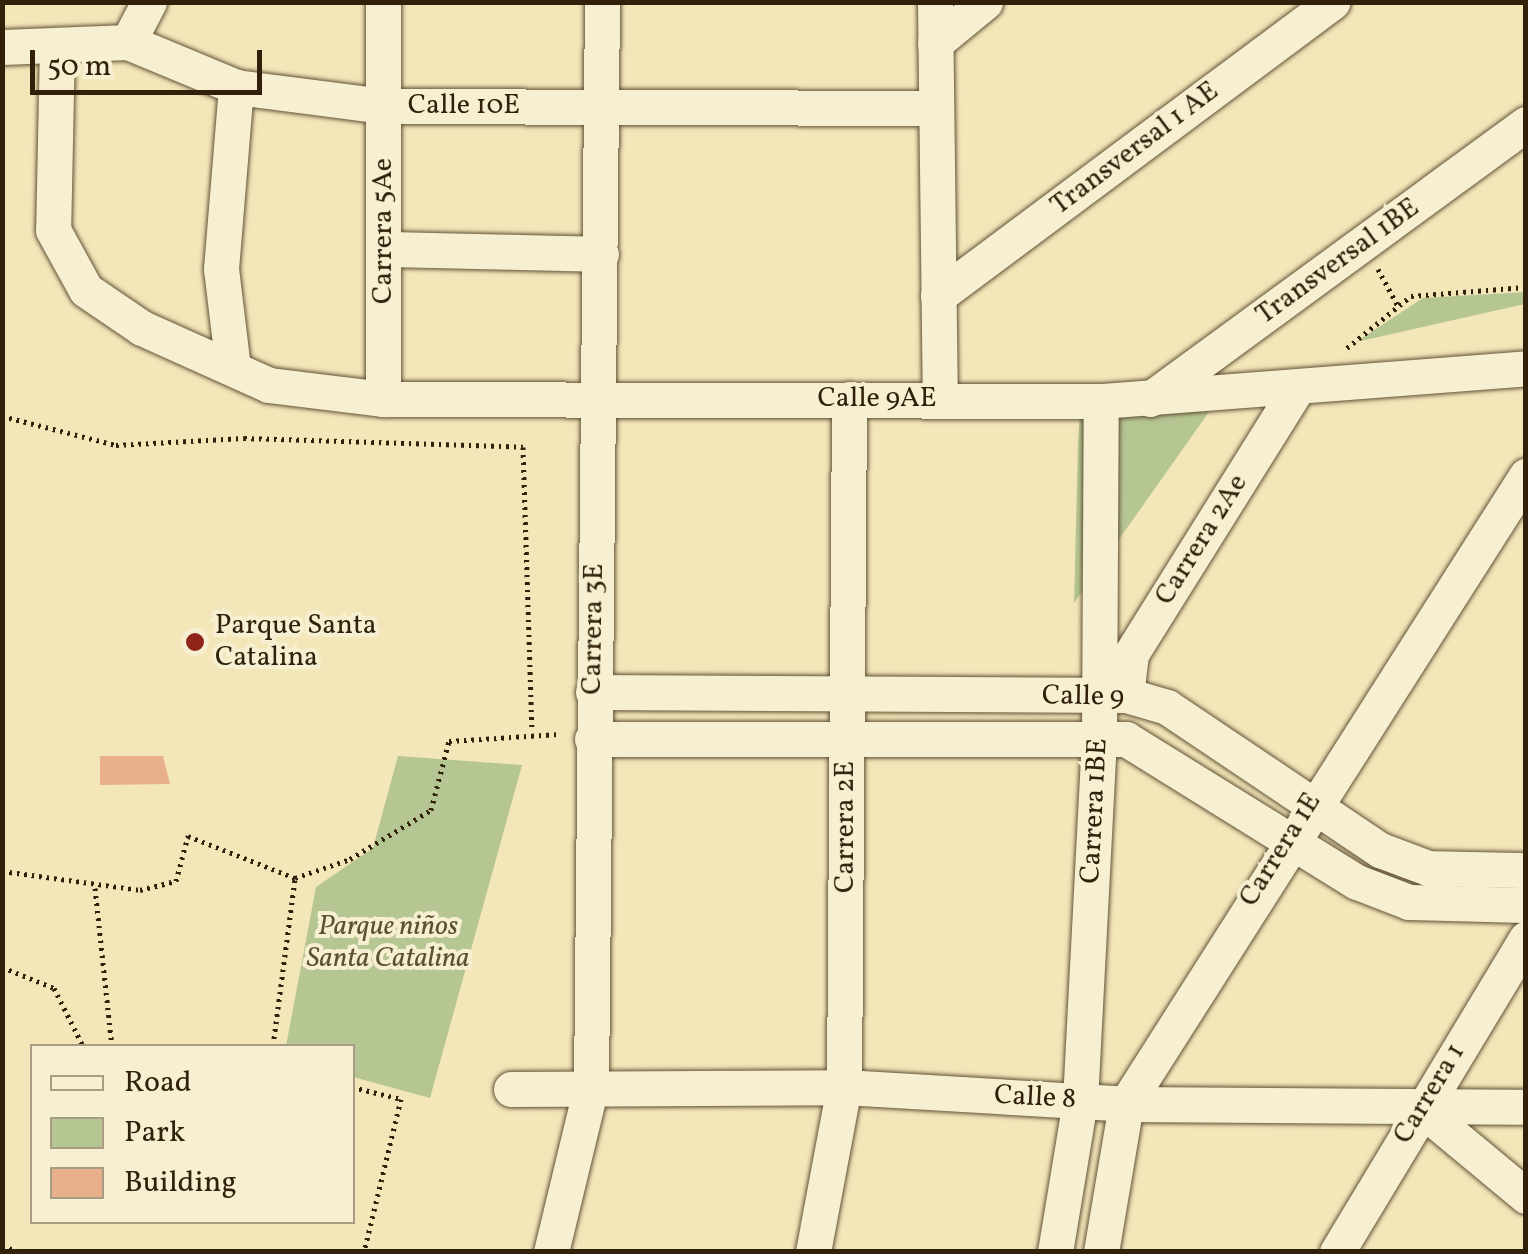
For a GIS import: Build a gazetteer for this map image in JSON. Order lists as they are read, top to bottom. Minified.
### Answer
{"streets":{"street":["Calle 10E","Transversal 1 AE","Carrera 5Ae","Transversal 1BE","Calle 9AE","Carrera 2Ae","Carrera 3E","Calle 9","Carrera 1BE","Carrera 2E","Carrera 1E","Carrera 1","Calle 8"]},"crossings":[["Calle 10E","Carrera 5Ae"],["Calle 10E","Calle 9AE"],["Calle 10E","Carrera 3E"],["Carrera 5Ae","Calle 9AE"],["Transversal 1BE","Calle 9AE"],["Calle 9AE","Carrera 2Ae"],["Calle 9AE","Carrera 3E"],["Calle 9AE","Carrera 1BE"],["Calle 9AE","Carrera 2E"],["Carrera 2Ae","Calle 9"],["Carrera 2Ae","Carrera 1BE"],["Carrera 3E","Calle 9"],["Carrera 3E","Calle 8"],["Calle 9","Carrera 1BE"],["Calle 9","Carrera 2E"],["Calle 9","Carrera 1E"],["Carrera 1BE","Calle 8"],["Carrera 2E","Calle 8"],["Carrera 1E","Calle 8"],["Carrera 1","Calle 8"]],"parks":["Parque niños Santa Catalina"],"places":["Parque Santa Catalina"],"legend":["Road","Park","Building"],"scale_bar":"50 m"}
